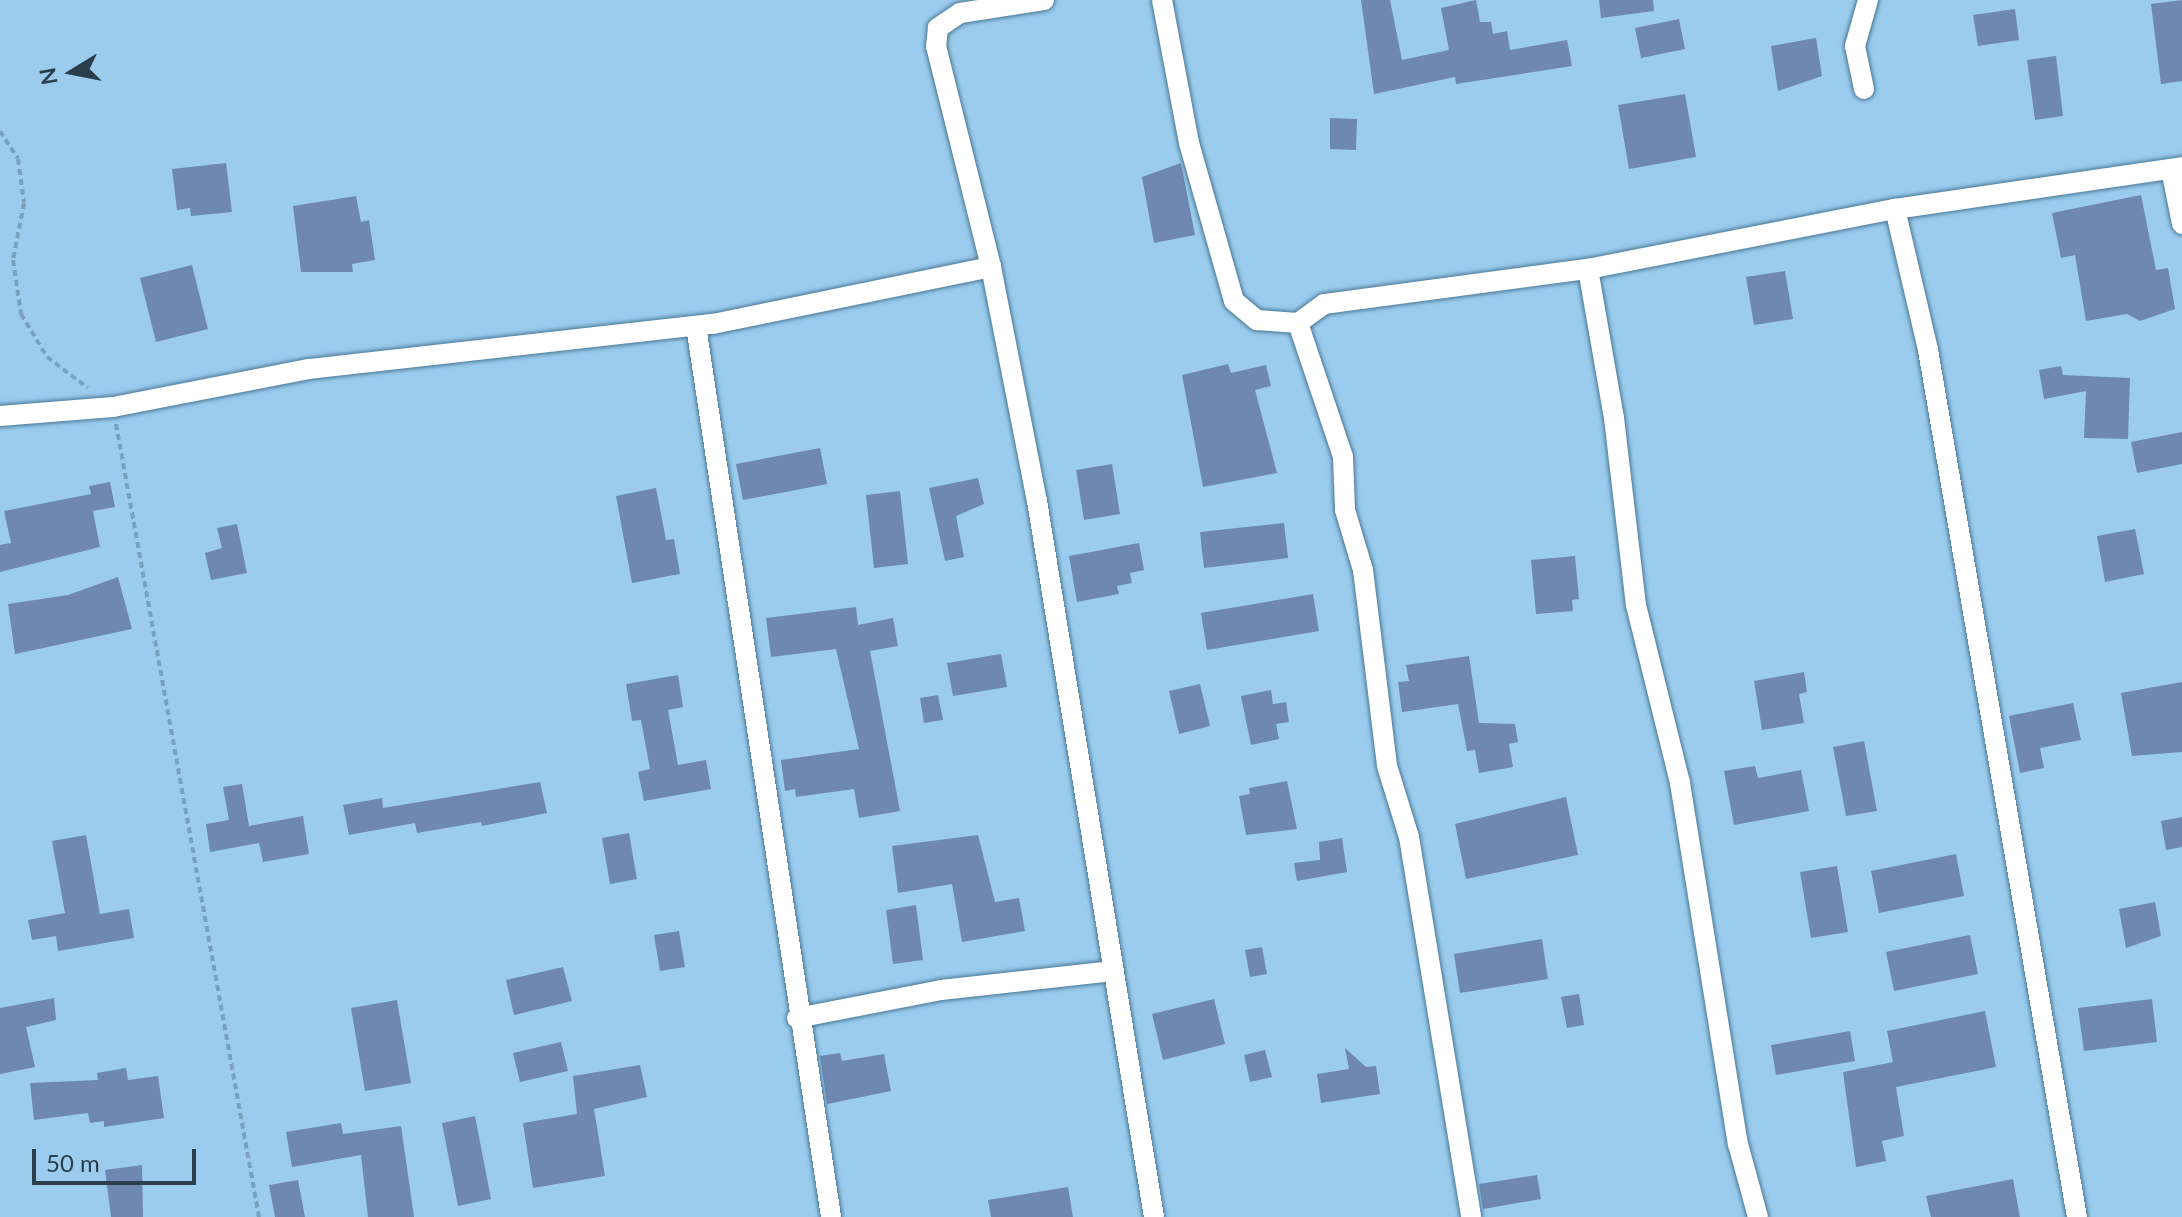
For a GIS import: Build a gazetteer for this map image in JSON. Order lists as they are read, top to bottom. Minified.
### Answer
{"scale_bar":"50 m","north":"left"}
